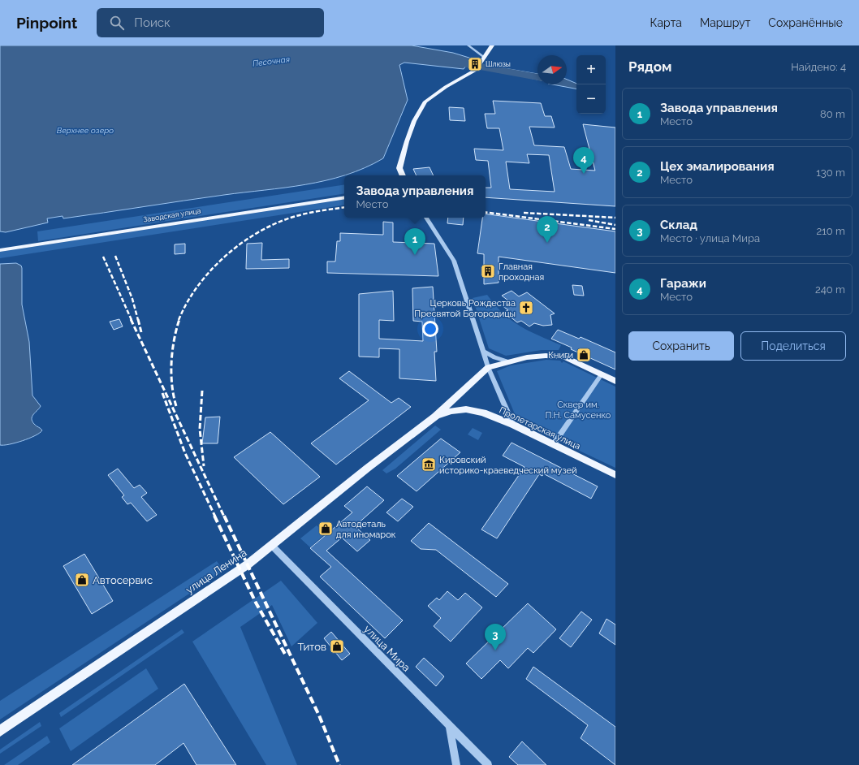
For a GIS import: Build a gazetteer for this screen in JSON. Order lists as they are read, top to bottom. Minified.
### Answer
{"streets":{"main road":["Заводская улица","Пролетарская улица","улица Ленина"],"street":["улица Мира"]},"crossings":[["Пролетарская улица","улица Ленина"],["улица Ленина","улица Мира"]],"water":["Песочная","Верхнее озеро"],"parks":["Сквер им. П.Н. Самусенко"],"places":{"building":["Шлюзы","Главная проходная"],"church":["Церковь Рождества Пресвятой Богородицы"],"shop":["Книги","Автодеталь для иномарок","Автосервис","Титов"],"museum":["Кировский историко-краеведческий музей"]},"north":"right","page":{"header":"Pinpoint","search":"Поиск","nav":["Карта","Маршрут","Сохранённые"],"heading":["Рядом","Найдено: 4"],"map_buttons":["+","−"],"list":[{"mark":"1","name":"Завода управления","note":"Место","value":"80 m"},{"mark":"2","name":"Цех эмалирования","note":"Место","value":"130 m"},{"mark":"3","name":"Склад","note":"Место · улица Мира","value":"210 m"},{"mark":"4","name":"Гаражи","note":"Место","value":"240 m"}],"pins":["4","2","1","3"],"popup":["Завода управления","Место"],"buttons":["Сохранить","Поделиться"]}}
